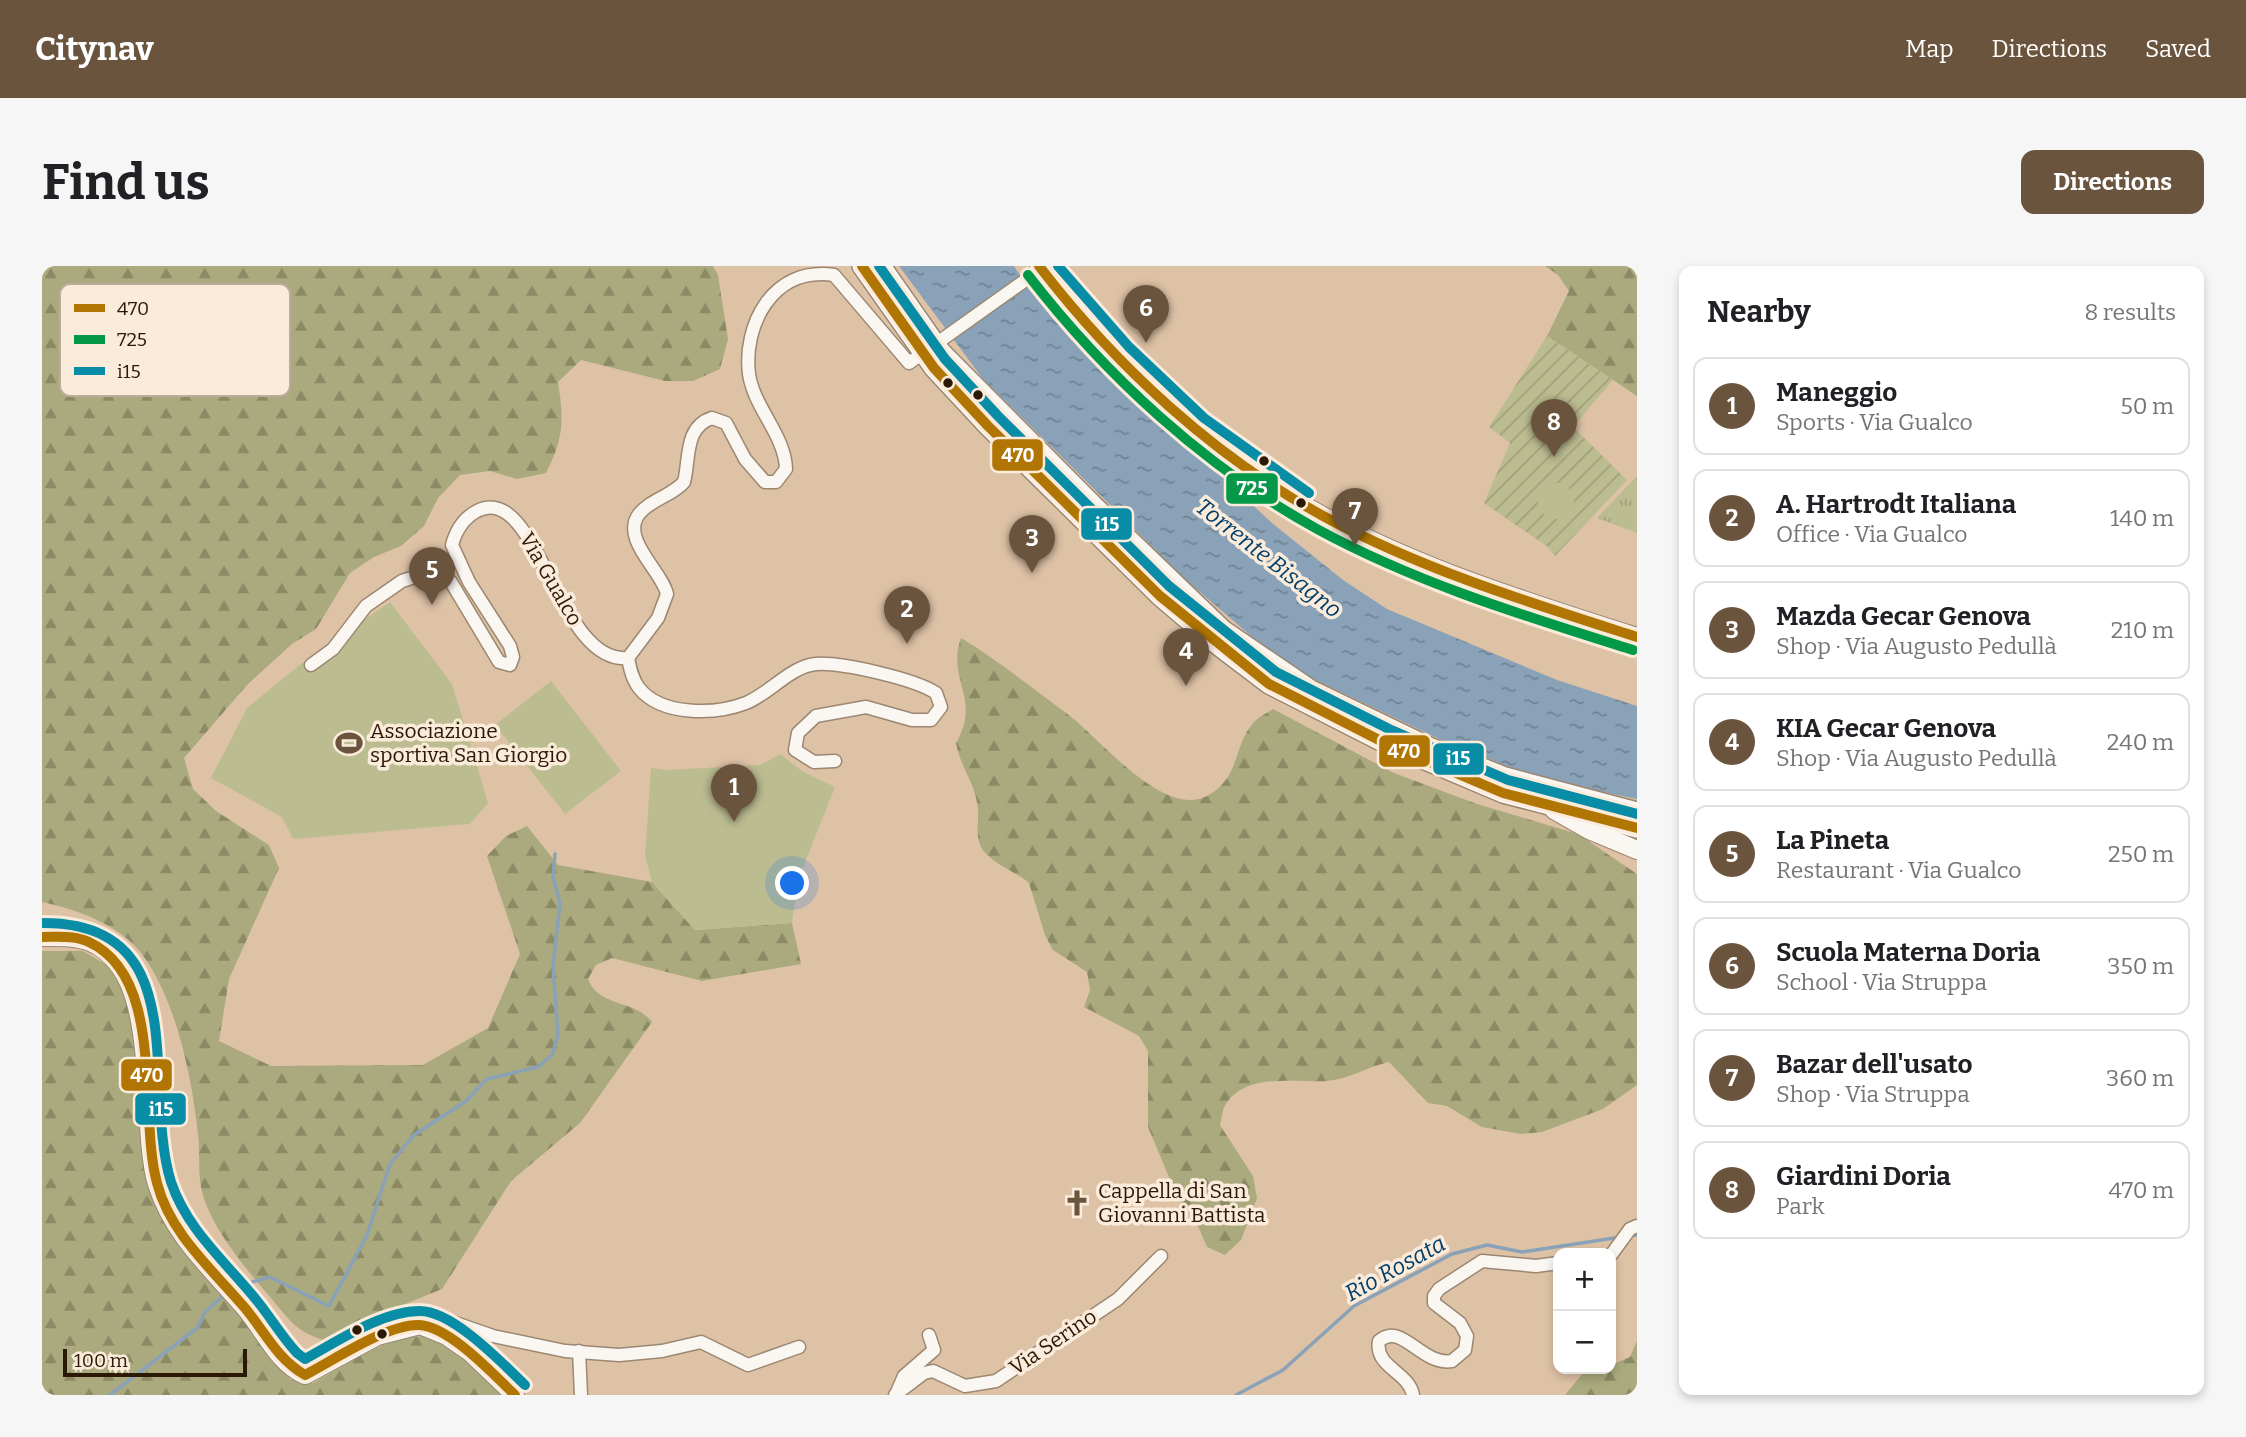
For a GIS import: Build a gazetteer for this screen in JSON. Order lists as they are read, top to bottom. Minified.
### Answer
{"streets":{"street":["Via Gualco","Via Serino"]},"water":["Torrente Bisagno","Rio Rosata"],"places":{"sports":["Associazione sportiva San Giorgio"],"church":["Cappella di San Giovanni Battista"]},"lines":["transit line 470","transit line i15","transit line 725"],"legend":["470","725","i15"],"scale_bar":"100 m","page":{"header":"Citynav","nav":["Map","Directions","Saved"],"buttons":"Directions","title":"Find us","heading":["Nearby","8 results"],"pins":["6","8","7","3","5","2","4","1"],"list":[{"mark":"1","name":"Maneggio","note":"Sports · Via Gualco","value":"50 m"},{"mark":"2","name":"A. Hartrodt Italiana","note":"Office · Via Gualco","value":"140 m"},{"mark":"3","name":"Mazda Gecar Genova","note":"Shop · Via Augusto Pedullà","value":"210 m"},{"mark":"4","name":"KIA Gecar Genova","note":"Shop · Via Augusto Pedullà","value":"240 m"},{"mark":"5","name":"La Pineta","note":"Restaurant · Via Gualco","value":"250 m"},{"mark":"6","name":"Scuola Materna Doria","note":"School · Via Struppa","value":"350 m"},{"mark":"7","name":"Bazar dell'usato","note":"Shop · Via Struppa","value":"360 m"},{"mark":"8","name":"Giardini Doria","note":"Park","value":"470 m"}],"map_buttons":["+","−"],"scale":"100 m"}}
